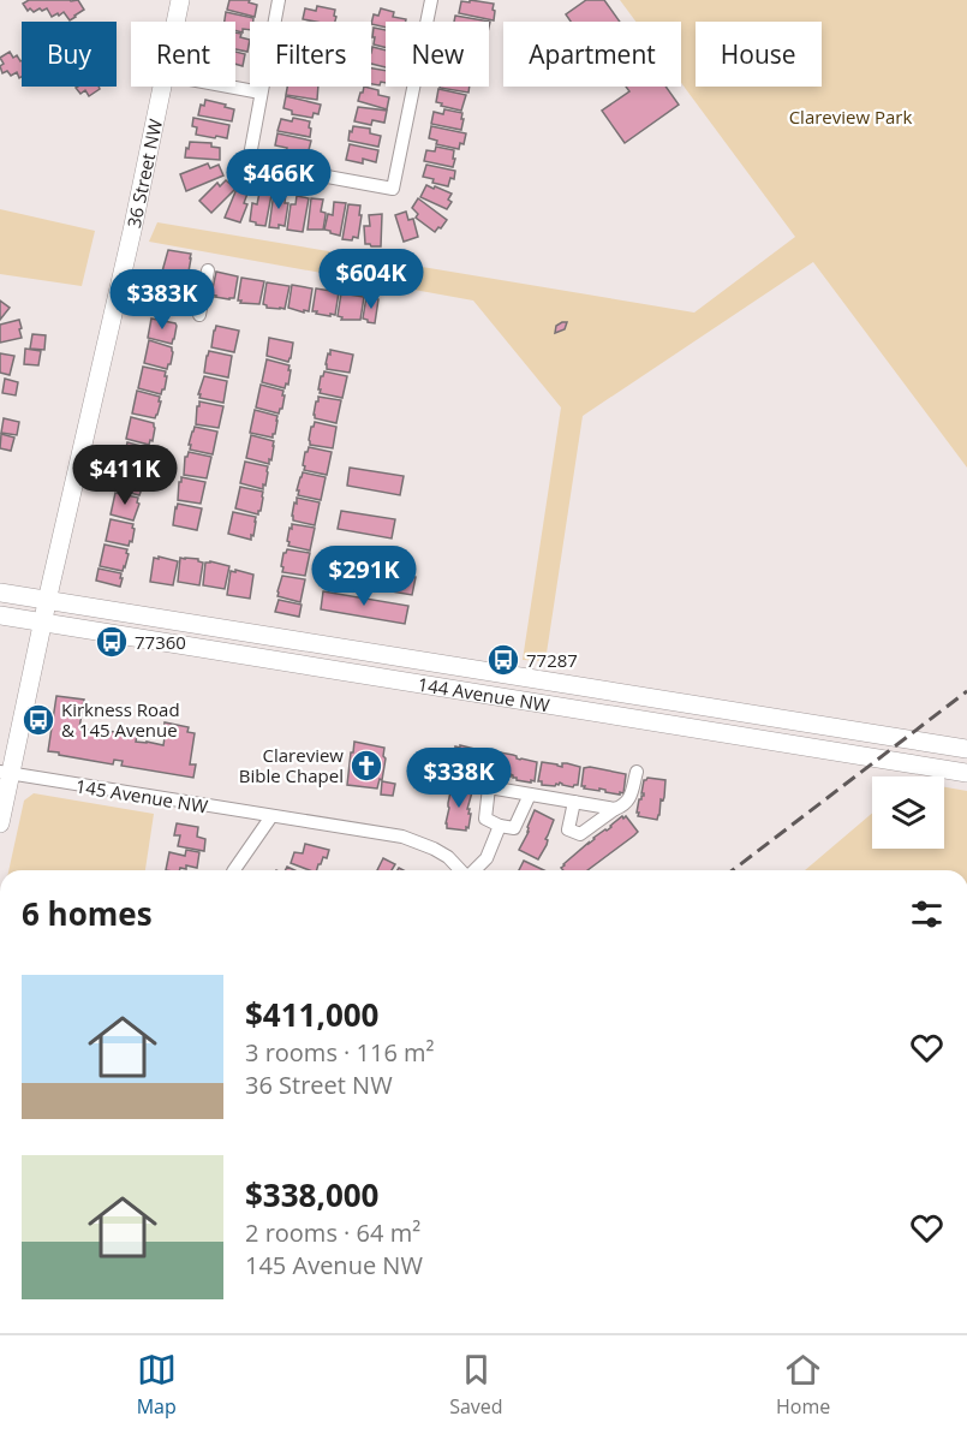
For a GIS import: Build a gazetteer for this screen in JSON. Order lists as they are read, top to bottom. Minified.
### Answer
{"streets":{"main road":["36 Street NW","144 Avenue NW"],"street":["145 Avenue NW"]},"crossings":[["36 Street NW","144 Avenue NW"],["36 Street NW","145 Avenue NW"]],"parks":["Clareview Park"],"places":{"bus stop":["77360","77287","Kirkness Road & 145 Avenue"],"church":["Clareview Bible Chapel"]},"page":{"chip":["Buy","Rent","Filters","New","Apartment","House"],"price":["$466K","$604K","$383K","$411K","$291K","$338K"],"heading":"6 homes","list":[{"name":"$411,000","note":"3 rooms · 116 m² · 36 Street NW"},{"name":"$338,000","note":"2 rooms · 64 m² · 145 Avenue NW"}],"tabs":["Map","Saved","Home"]}}
